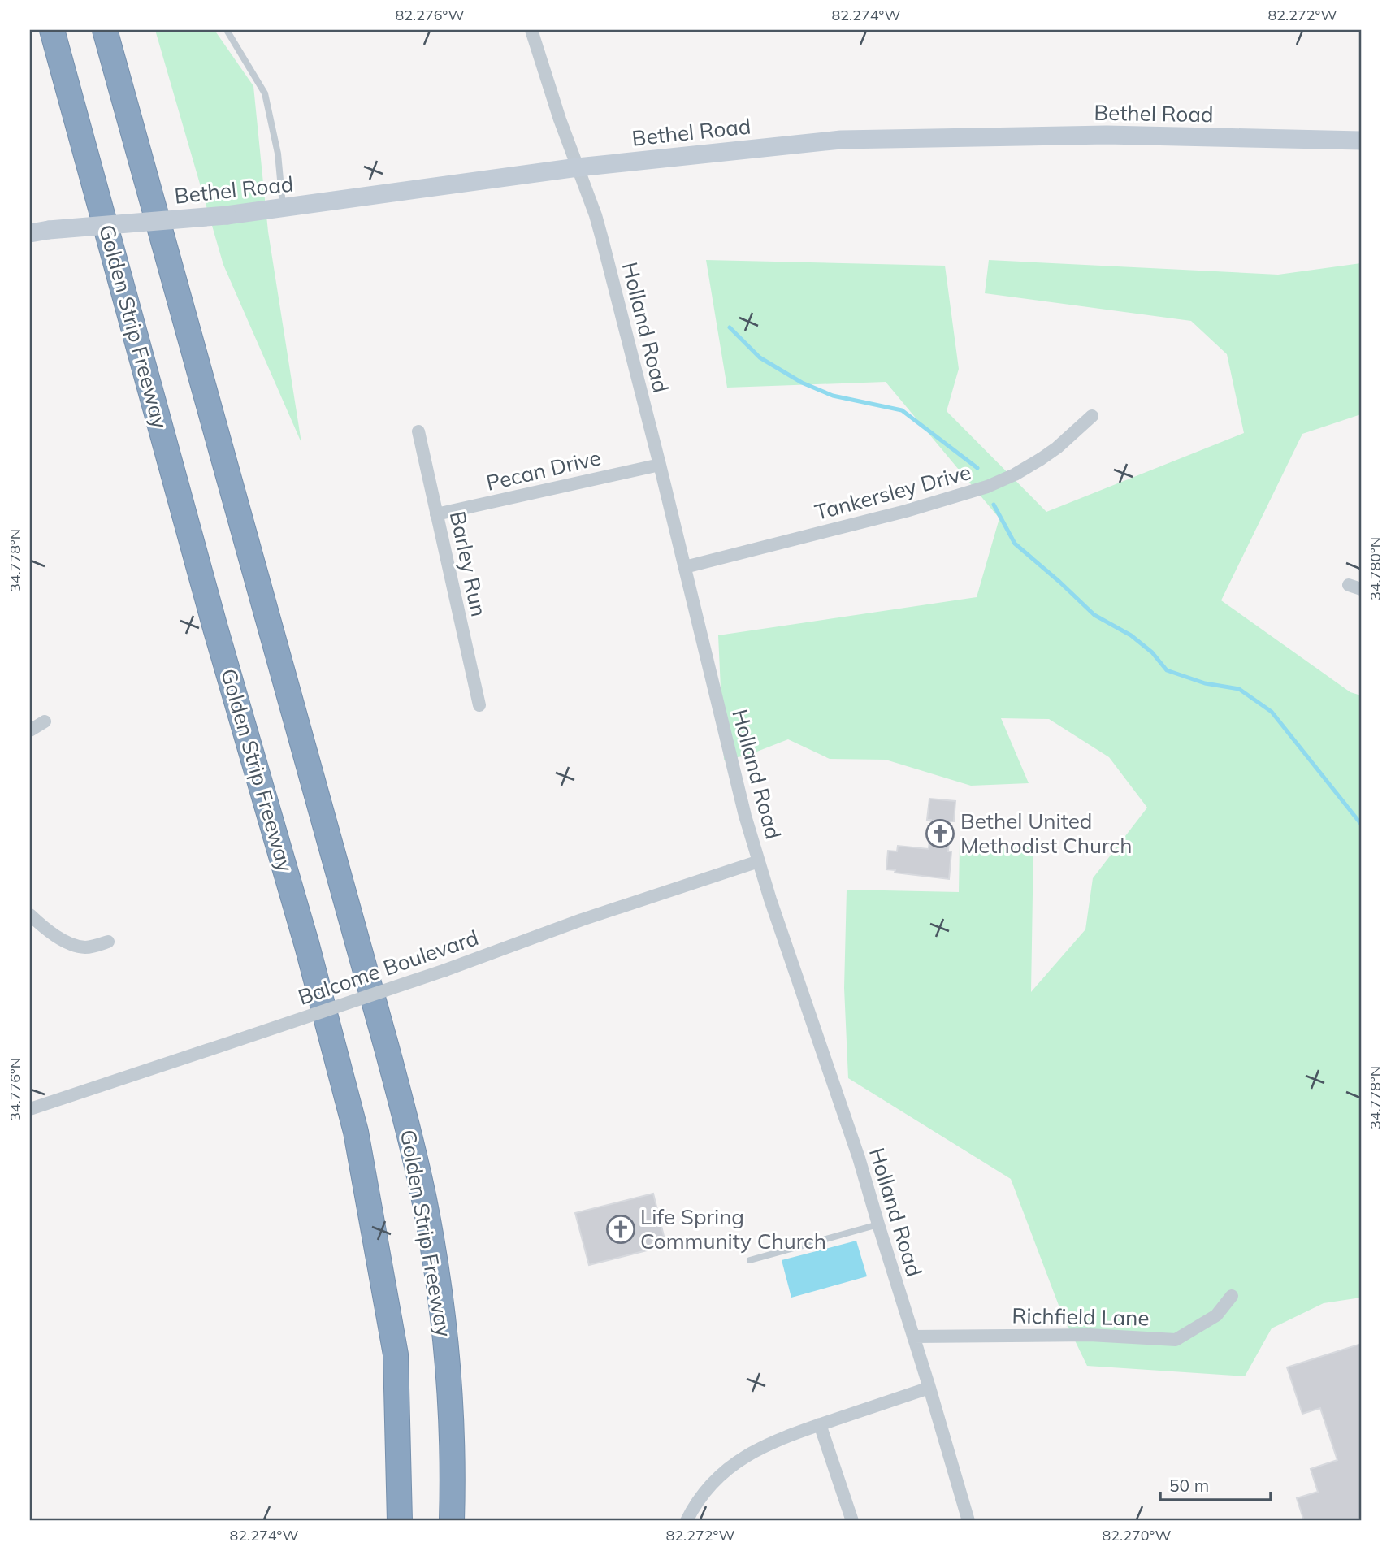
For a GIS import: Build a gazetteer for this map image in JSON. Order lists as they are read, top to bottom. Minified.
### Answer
{"streets":{"highway":["Golden Strip Freeway"],"street":["Bethel Road","Holland Road","Pecan Drive","Tankersley Drive","Barley Run","Balcome Boulevard","Richfield Lane"]},"crossings":[["Bethel Road","Holland Road"],["Holland Road","Pecan Drive"],["Holland Road","Tankersley Drive"],["Holland Road","Balcome Boulevard"],["Holland Road","Richfield Lane"],["Pecan Drive","Barley Run"]],"places":{"church":["Bethel United Methodist Church","Life Spring Community Church"]},"scale_bar":"50 m","coordinates":["82.276°W","82.274°W","82.272°W","34.778°N","34.780°N","34.776°N","82.270°W"]}
